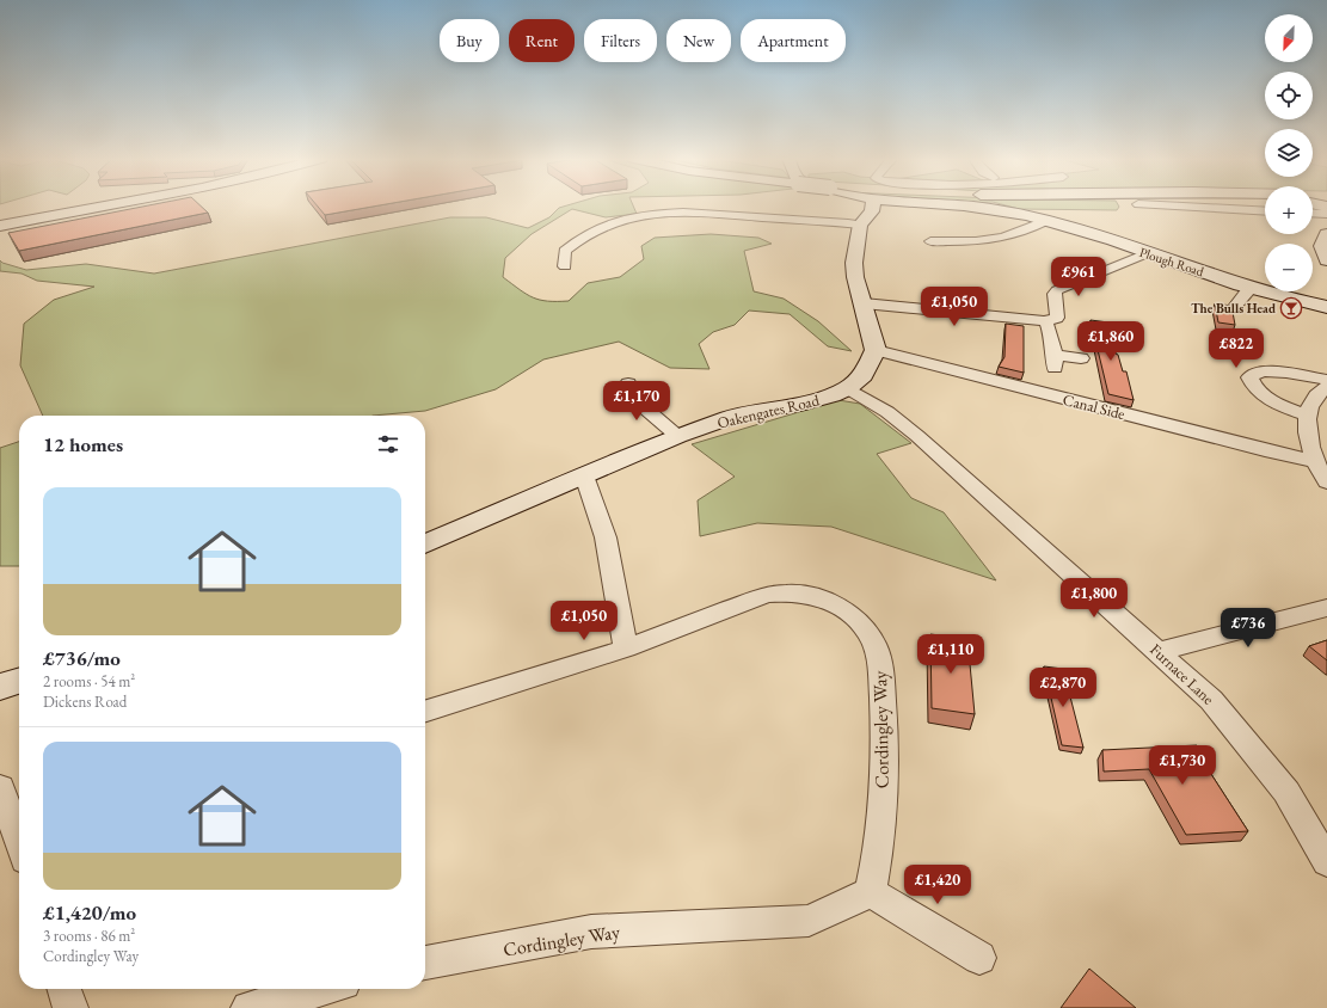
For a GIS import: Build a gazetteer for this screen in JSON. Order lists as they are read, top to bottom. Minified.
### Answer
{"streets":{"street":["Plough Road","Canal Side","Oakengates Road","Furnace Lane","Cordingley Way"]},"crossings":[["Canal Side","Oakengates Road"],["Oakengates Road","Furnace Lane"]],"places":{"bar":["The Bulls Head"]},"north":"bottom left","page":{"map_buttons":["+","−"],"chip":["Buy","Rent","Filters","New","Apartment"],"price":["£961","£1,050","£1,860","£822","£1,170","£1,800","£1,050","£736","£1,110","£2,870","£1,730","£1,420"],"heading":"12 homes","list":[{"name":"£736/mo","note":"2 rooms · 54 m² · Dickens Road"},{"name":"£1,420/mo","note":"3 rooms · 86 m² · Cordingley Way"}]}}
